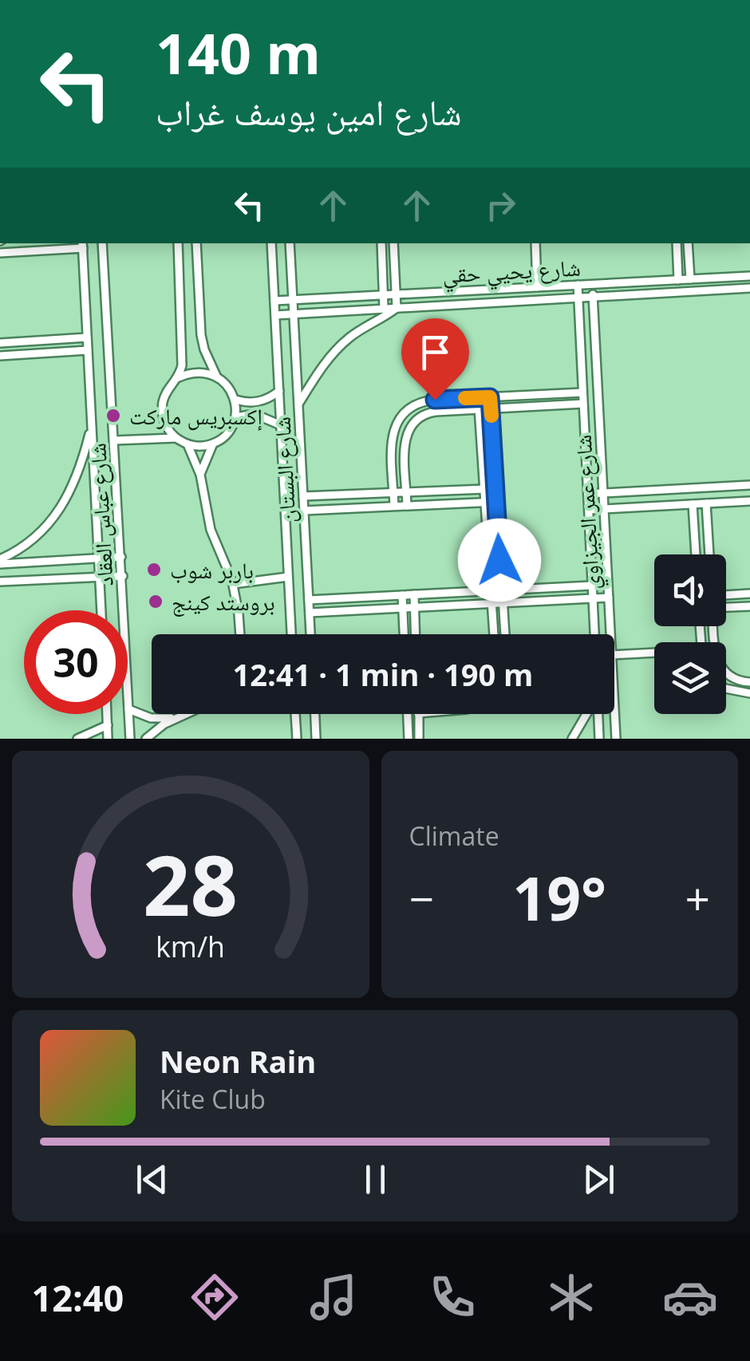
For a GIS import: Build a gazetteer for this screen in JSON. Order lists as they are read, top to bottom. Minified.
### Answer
{"streets":{"street":["شارع يحيي حقي","شارع البستان","شارع عمر الجيزاوي","شارع عباس العقاد"]},"crossings":[["شارع يحيي حقي","شارع البستان"],["شارع يحيي حقي","شارع عمر الجيزاوي"]],"places":["إكسبريس ماركت","باربر شوب","بروستد كينج"],"page":{"turn":["140 m","شارع امين يوسف غراب"],"limit":"30","trip":"12:41 · 1 min · 190 m","tile":"Climate","heat":["−","19°","+"],"song":["Neon Rain","Kite Club"],"tabs":"12:40","gauge":["28","km/h"]}}
